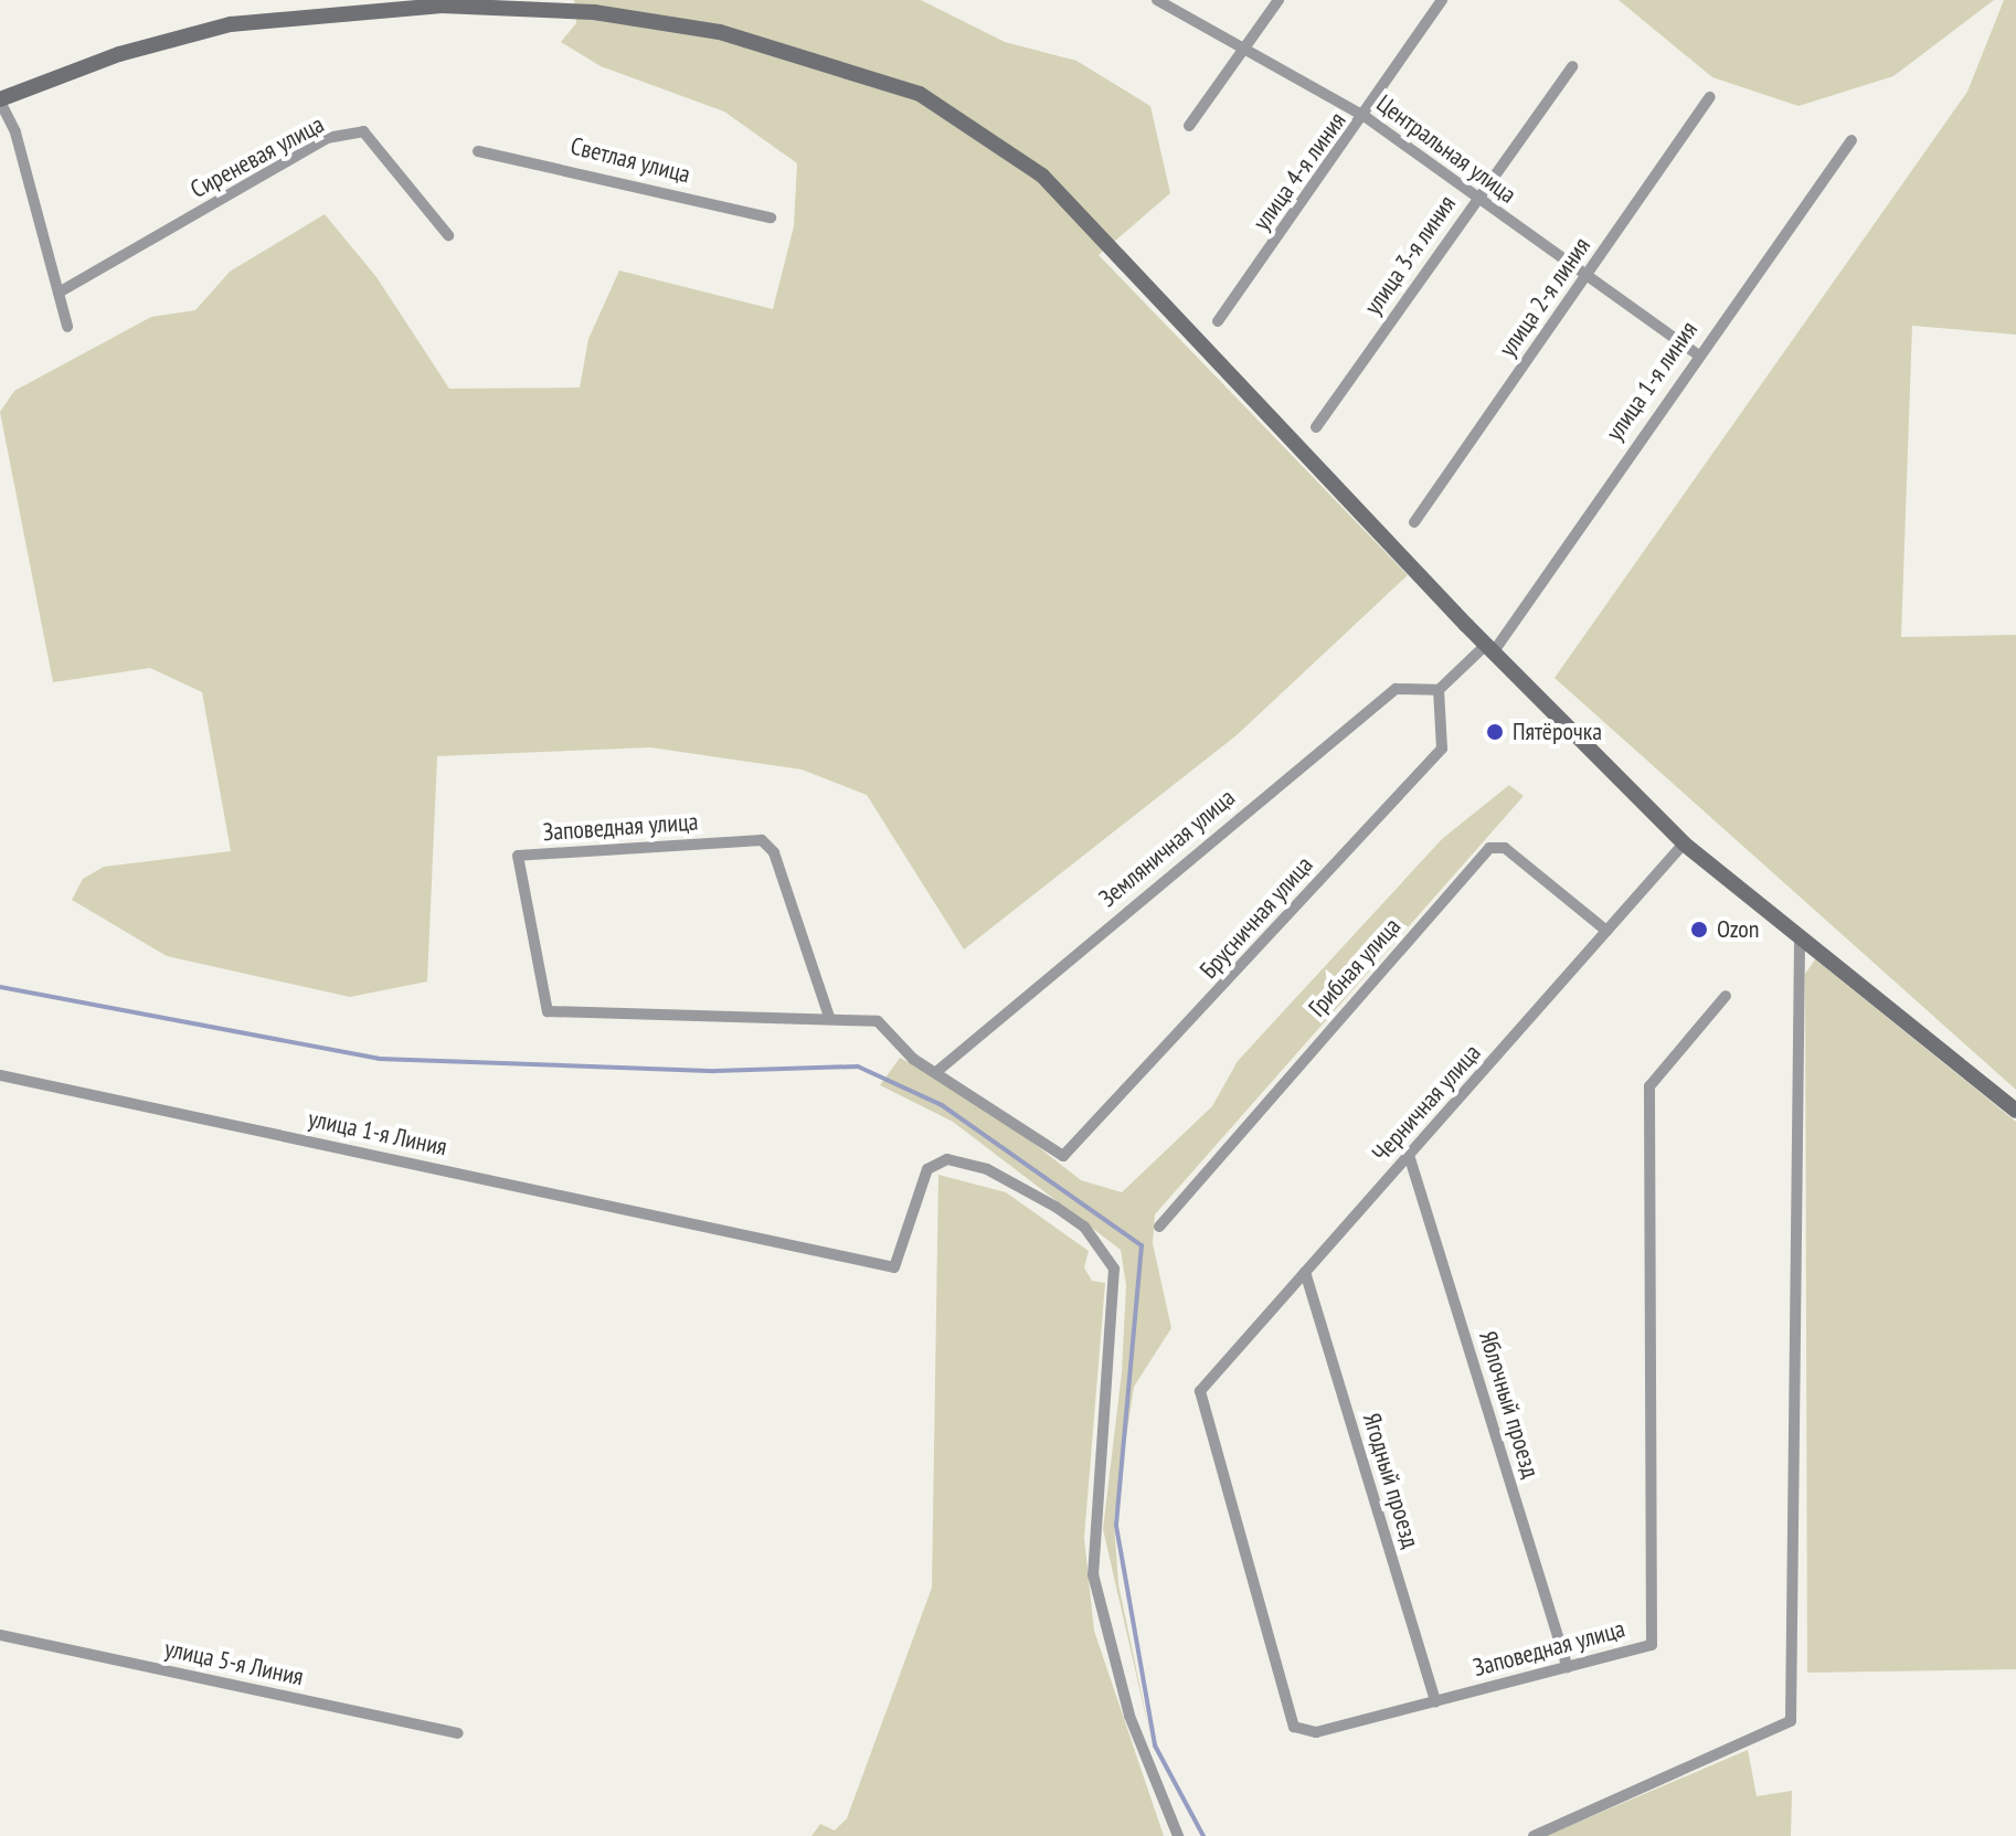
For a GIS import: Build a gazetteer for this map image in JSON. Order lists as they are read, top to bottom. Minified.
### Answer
{"streets":{"street":["Центральная улица","Сиреневая улица","Светлая улица","улица 4-я линия","улица 3-я линия","улица 2-я линия","улица 1-я линия","Заповедная улица","Земляничная улица","Брусничная улица","Грибная улица","Черничная улица","улица 1-я Линия","Яблочный проезд","Ягодный проезд","улица 5-я Линия"]},"crossings":[["Центральная улица","улица 4-я линия"],["Центральная улица","улица 3-я линия"],["Центральная улица","улица 2-я линия"],["Центральная улица","улица 1-я линия"],["улица 1-я линия","Земляничная улица"],["улица 1-я линия","Брусничная улица"],["Заповедная улица","Земляничная улица"],["Заповедная улица","Брусничная улица"],["Заповедная улица","Черничная улица"],["Заповедная улица","Яблочный проезд"],["Заповедная улица","Ягодный проезд"],["Земляничная улица","Брусничная улица"],["Грибная улица","Черничная улица"],["Черничная улица","Яблочный проезд"],["Черничная улица","Ягодный проезд"]],"places":["Пятёрочка","Ozon"]}
